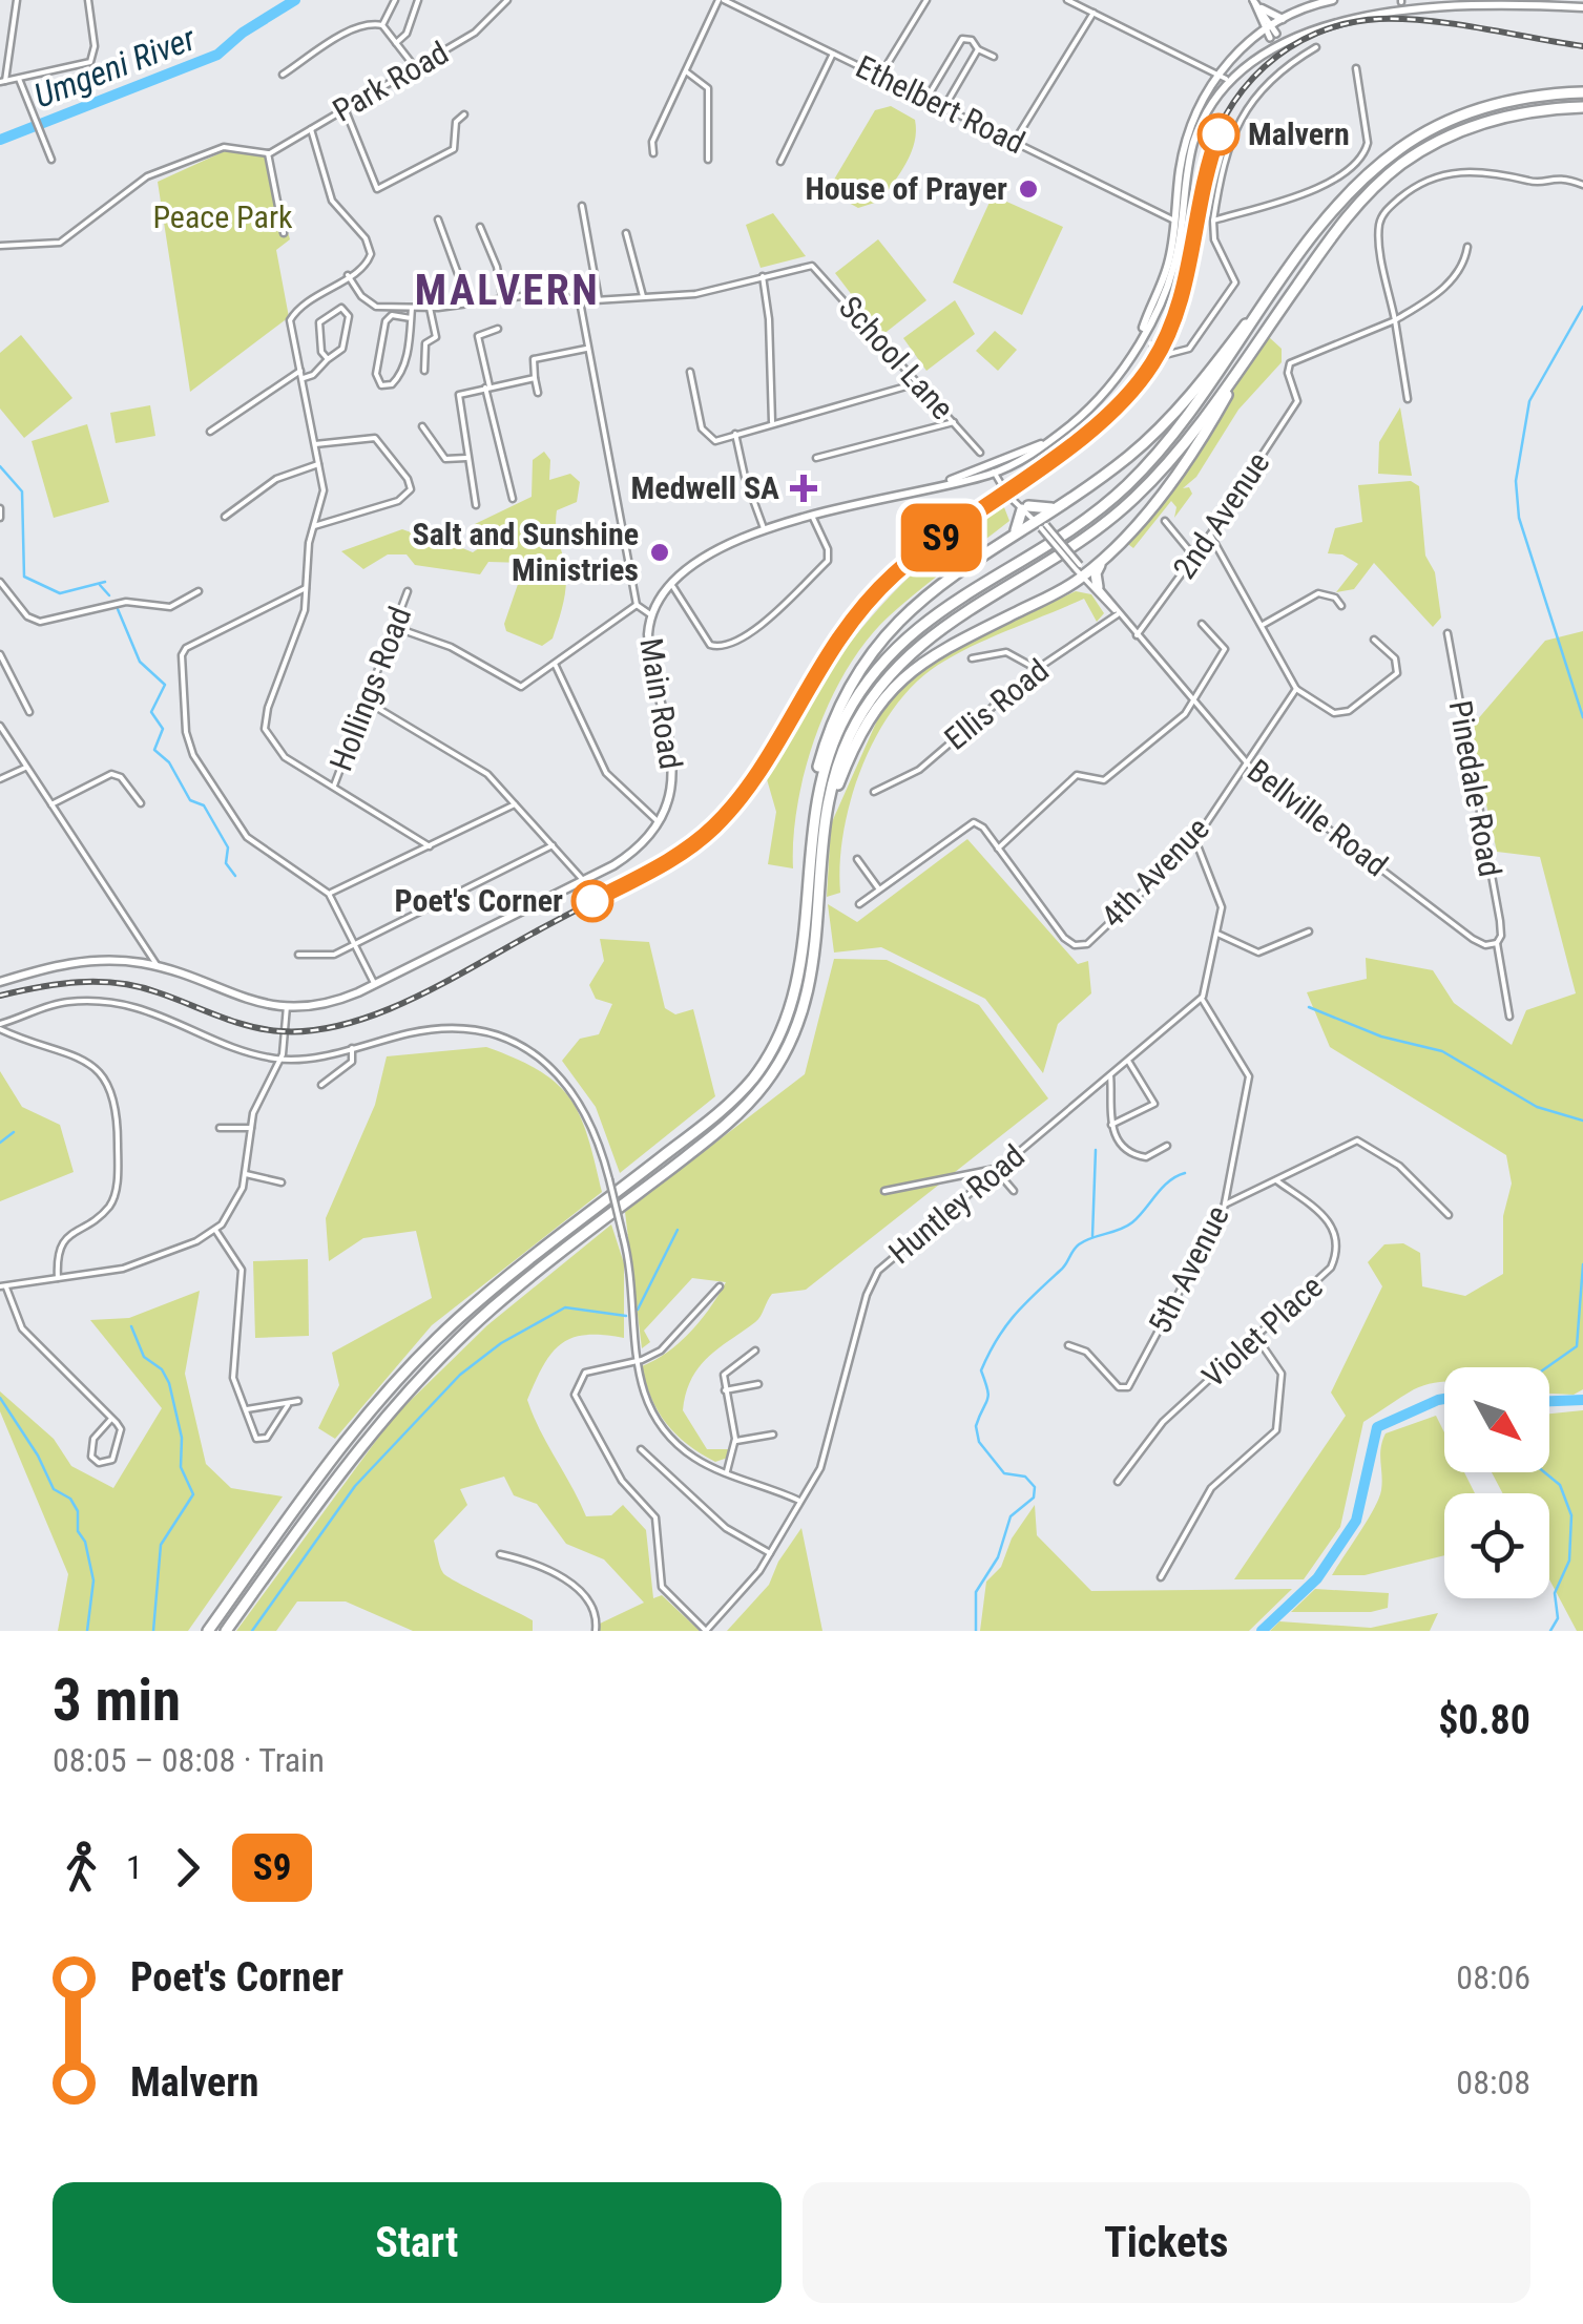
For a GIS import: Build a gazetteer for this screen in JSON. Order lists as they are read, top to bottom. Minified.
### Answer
{"streets":{"main road":["Main Road"],"street":["Park Road","Ethelbert Road","School Lane","2nd Avenue","Hollings Road","Ellis Road","Pinedale Road","Bellville Road","4th Avenue","Huntley Road","5th Avenue","Violet Place"]},"crossings":[["Ethelbert Road","Main Road"],["2nd Avenue","Bellville Road"],["Main Road","Bellville Road"],["Ellis Road","Bellville Road"],["Pinedale Road","Bellville Road"],["Bellville Road","4th Avenue"],["Huntley Road","5th Avenue"]],"districts":["MALVERN"],"water":["Umgeni River"],"parks":["Peace Park"],"places":{"other":["Malvern","House of Prayer","Salt and Sunshine Ministries","Poet's Corner"],"health":["Medwell SA"]},"north":"bottom right","page":{"on_map":"S9","heading":["3 min","08:05 – 08:08 · Train","$0.80"],"legs":["1","S9"],"list":[{"name":"Poet's Corner","value":"08:06"},{"name":"Malvern","value":"08:08"}],"buttons":["Start","Tickets"]}}
